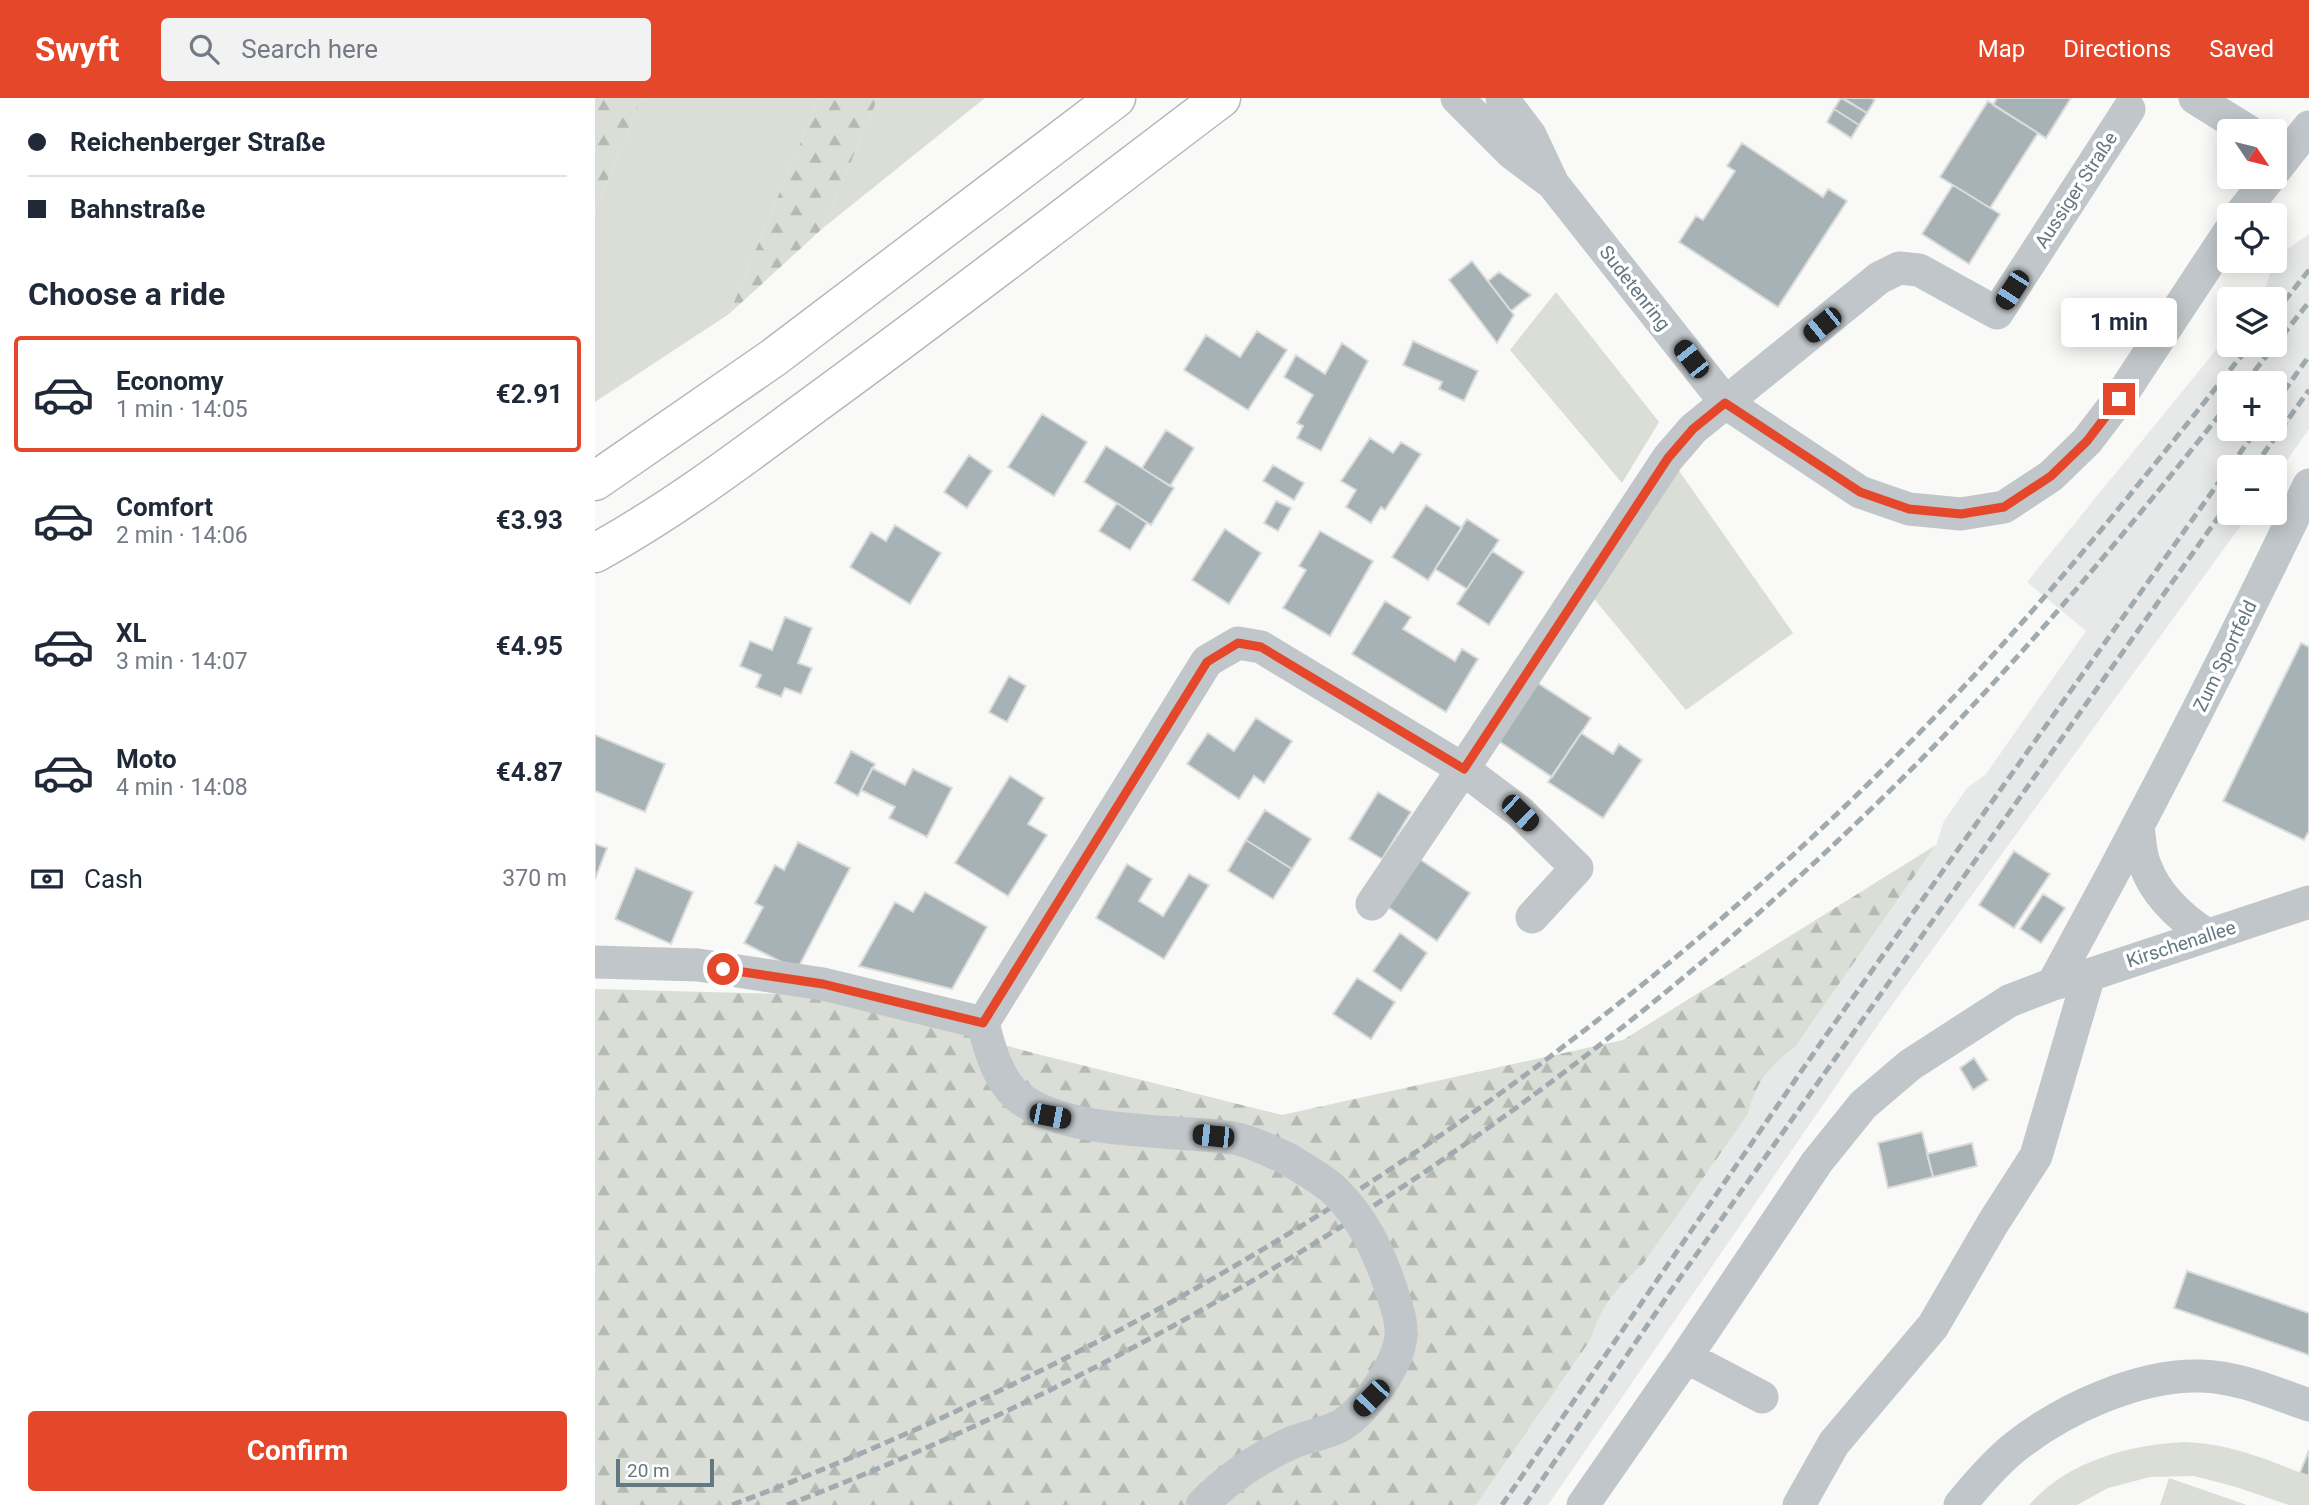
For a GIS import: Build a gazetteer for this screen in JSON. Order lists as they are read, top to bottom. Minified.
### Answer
{"streets":{"street":["Aussiger Straße","Sudetenring","Zum Sportfeld","Kirschenallee"]},"crossings":[["Aussiger Straße","Sudetenring"],["Zum Sportfeld","Kirschenallee"]],"scale_bar":"20 m","north":"bottom right","page":{"header":"Swyft","search":"Search here","nav":["Map","Directions","Saved"],"banner":["Reichenberger Straße","Bahnstraße"],"map_buttons":["+","−"],"heading":"Choose a ride","bubble":"1 min","list":[{"name":"Economy","note":"1 min · 14:05","value":"€2.91"},{"name":"Comfort","note":"2 min · 14:06","value":"€3.93"},{"name":"XL","note":"3 min · 14:07","value":"€4.95"},{"name":"Moto","note":"4 min · 14:08","value":"€4.87"}],"pay":["Cash","370 m"],"buttons":"Confirm","scale":"20 m"}}
